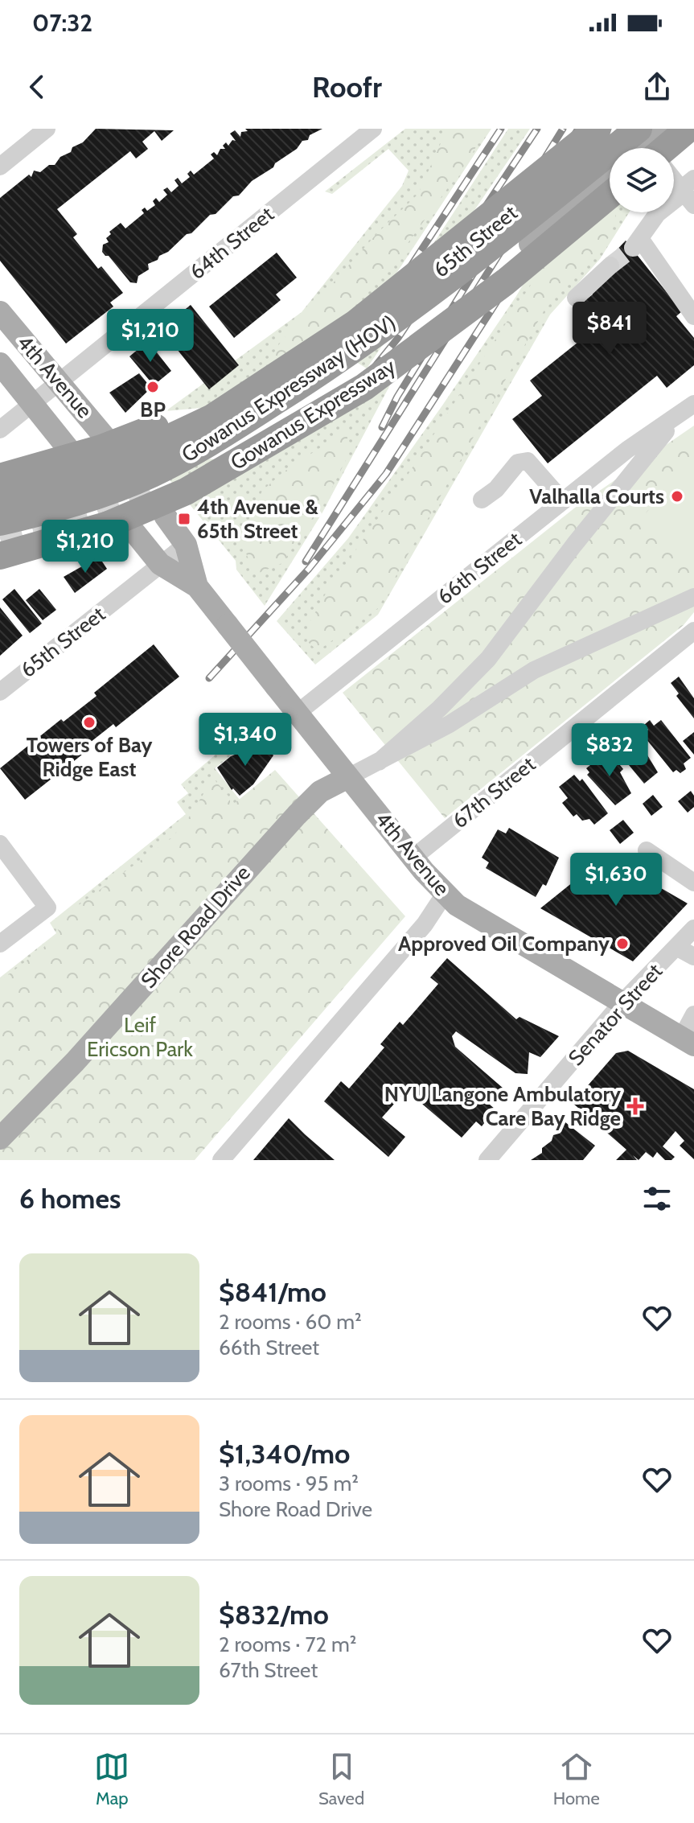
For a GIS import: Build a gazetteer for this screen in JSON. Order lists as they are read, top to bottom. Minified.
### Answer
{"streets":{"highway":["Gowanus Expressway (HOV)","Gowanus Expressway"],"main road":["65th Street","4th Avenue","Shore Road Drive"],"street":["64th Street","66th Street","67th Street","Senator Street"]},"crossings":[["65th Street","4th Avenue"],["64th Street","4th Avenue"],["4th Avenue","66th Street"],["4th Avenue","67th Street"],["4th Avenue","Shore Road Drive"],["4th Avenue","Senator Street"],["66th Street","Shore Road Drive"]],"parks":["Leif Ericson Park"],"places":{"other":["BP","Valhalla Courts","Towers of Bay Ridge East","Approved Oil Company"],"transit":["4th Avenue & 65th Street"],"health":["NYU Langone Ambulatory Care Bay Ridge"]},"page":{"status":"07:32","header":"Roofr","price":["$841","$1,210","$1,210","$1,340","$832","$1,630"],"heading":"6 homes","list":[{"name":"$841/mo","note":"2 rooms · 60 m² · 66th Street"},{"name":"$1,340/mo","note":"3 rooms · 95 m² · Shore Road Drive"},{"name":"$832/mo","note":"2 rooms · 72 m² · 67th Street"}],"tabs":["Map","Saved","Home"]}}
